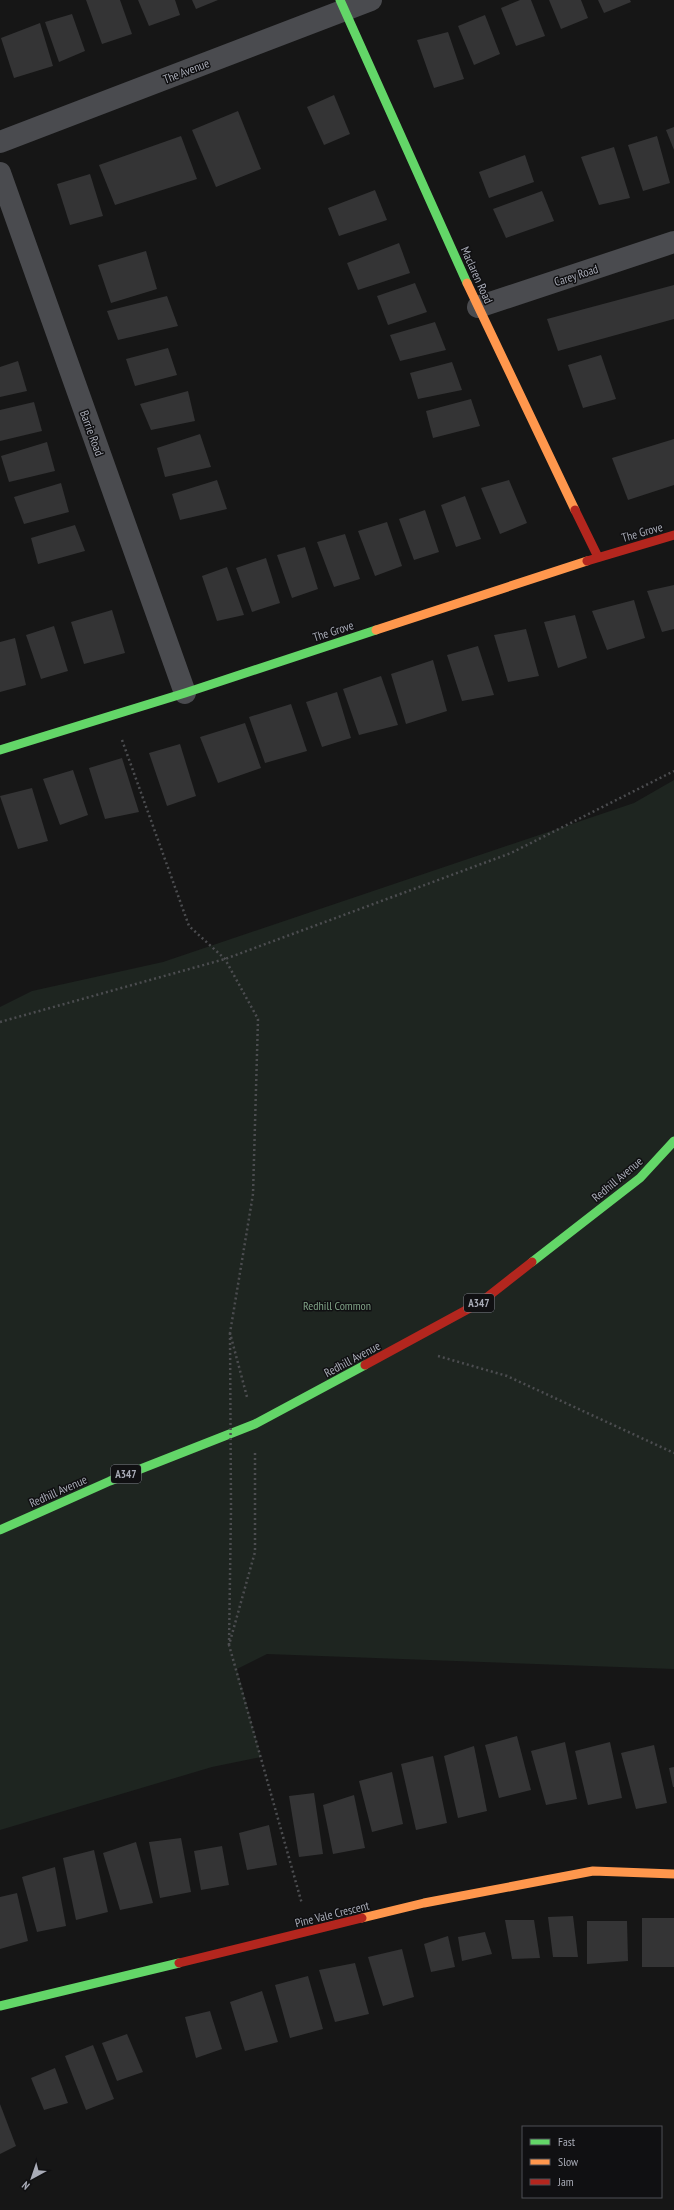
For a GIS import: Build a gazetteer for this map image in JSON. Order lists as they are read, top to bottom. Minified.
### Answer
{"streets":{"street":["The Avenue","Maclaren Road","Carey Road","Barrie Road","The Grove","Redhill Avenue","A347","Pine Vale Crescent"]},"crossings":[["The Avenue","Maclaren Road"],["Maclaren Road","Carey Road"],["Maclaren Road","The Grove"],["Barrie Road","The Grove"]],"parks":["Redhill Common"],"legend":["Fast","Slow","Jam"],"north":"bottom left"}
